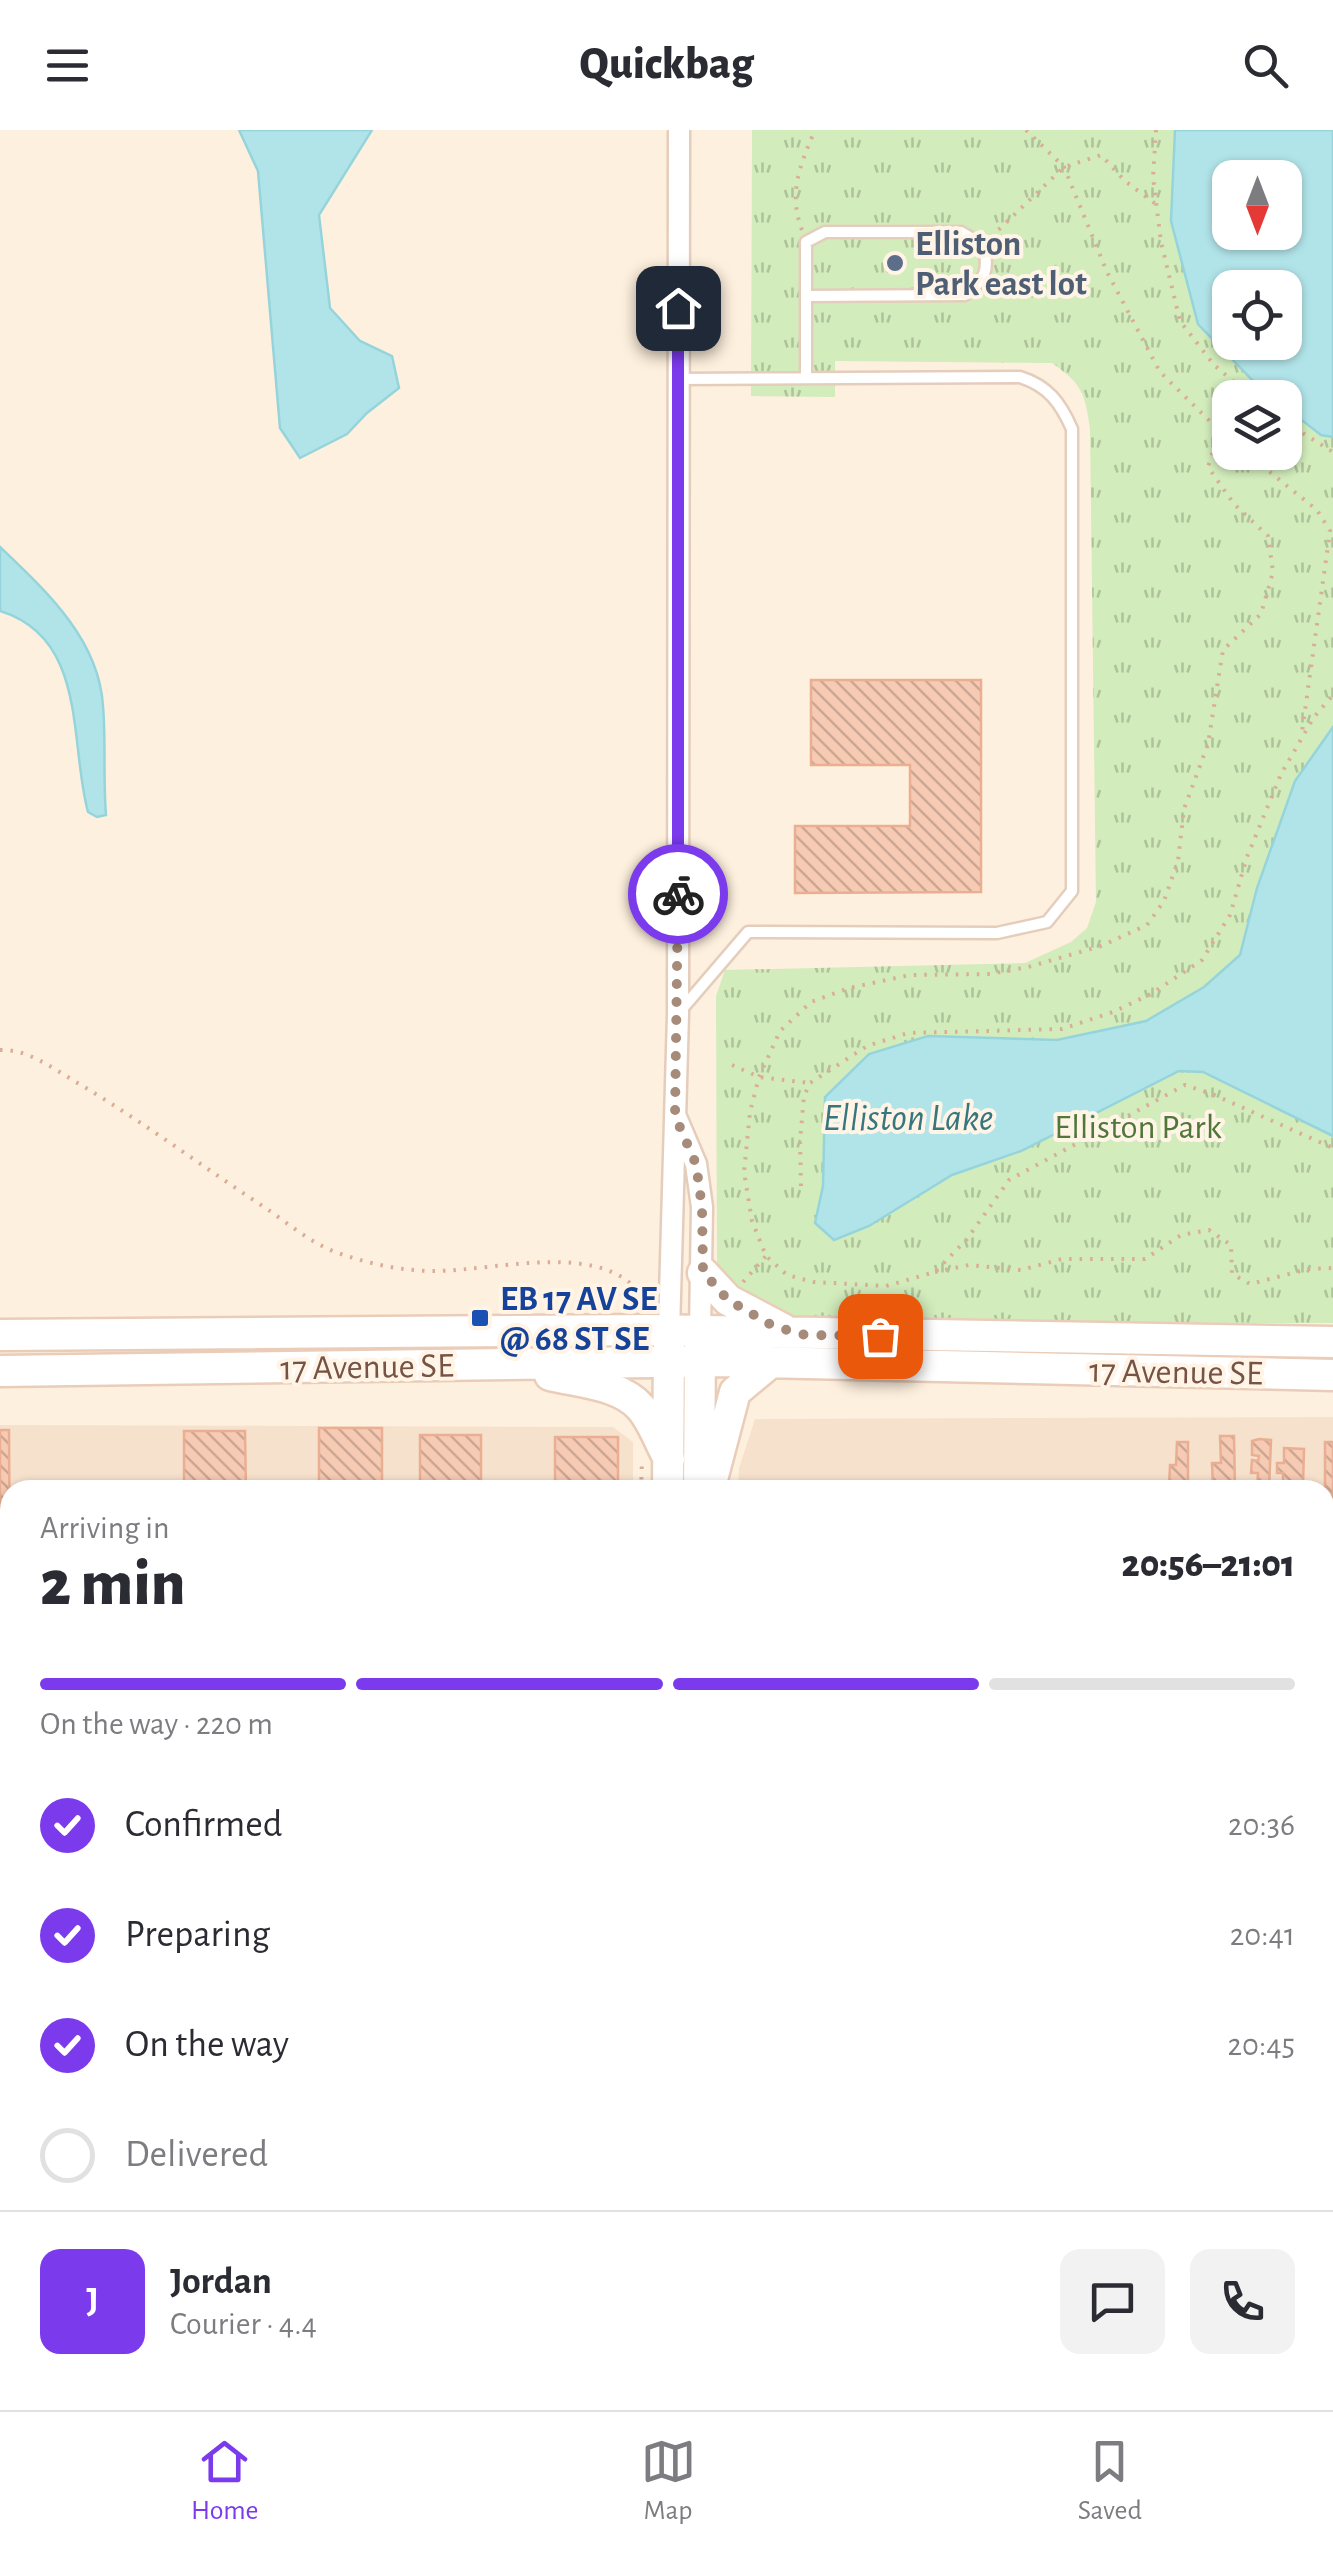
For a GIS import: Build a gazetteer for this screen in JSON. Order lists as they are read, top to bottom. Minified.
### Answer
{"streets":{"main road":["17 Avenue SE"]},"water":["Elliston Lake"],"parks":["Elliston Park"],"places":{"other":["Elliston Park east lot"],"transit":["EB 17 AV SE @ 68 ST SE"]},"north":"bottom","page":{"header":"Quickbag","heading":["2 min","Arriving in","20:56–21:01"],"panel":["Jordan","Courier · 4.4"],"bar":"On the way · 220 m","list":[["Confirmed","20:36"],["Preparing","20:41"],["On the way","20:45"],"Delivered"],"round":"J","tabs":["Home","Map","Saved"]}}
